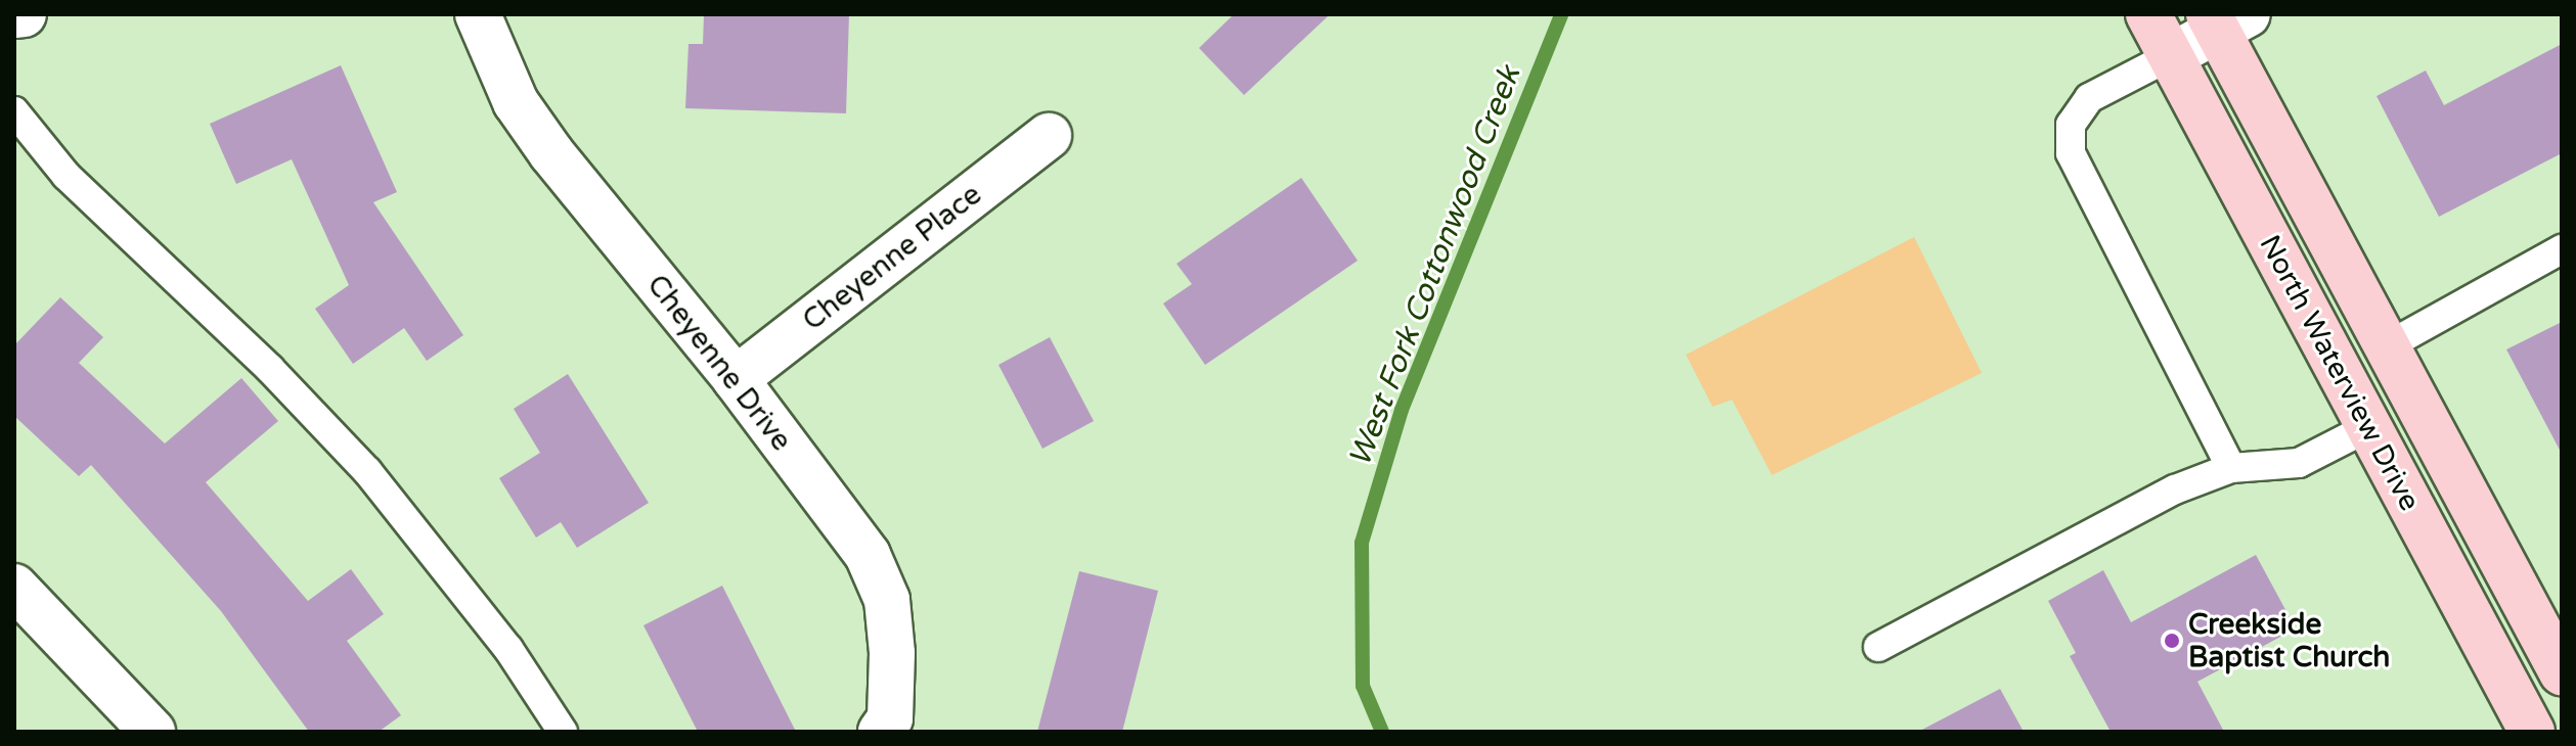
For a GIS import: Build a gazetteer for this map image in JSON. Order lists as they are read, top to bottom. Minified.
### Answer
{"streets":{"street":["Cheyenne Place","Cheyenne Drive","North Waterview Drive"]},"crossings":[["Cheyenne Place","Cheyenne Drive"]],"water":["West Fork Cottonwood Creek"],"places":["Creekside Baptist Church"]}
